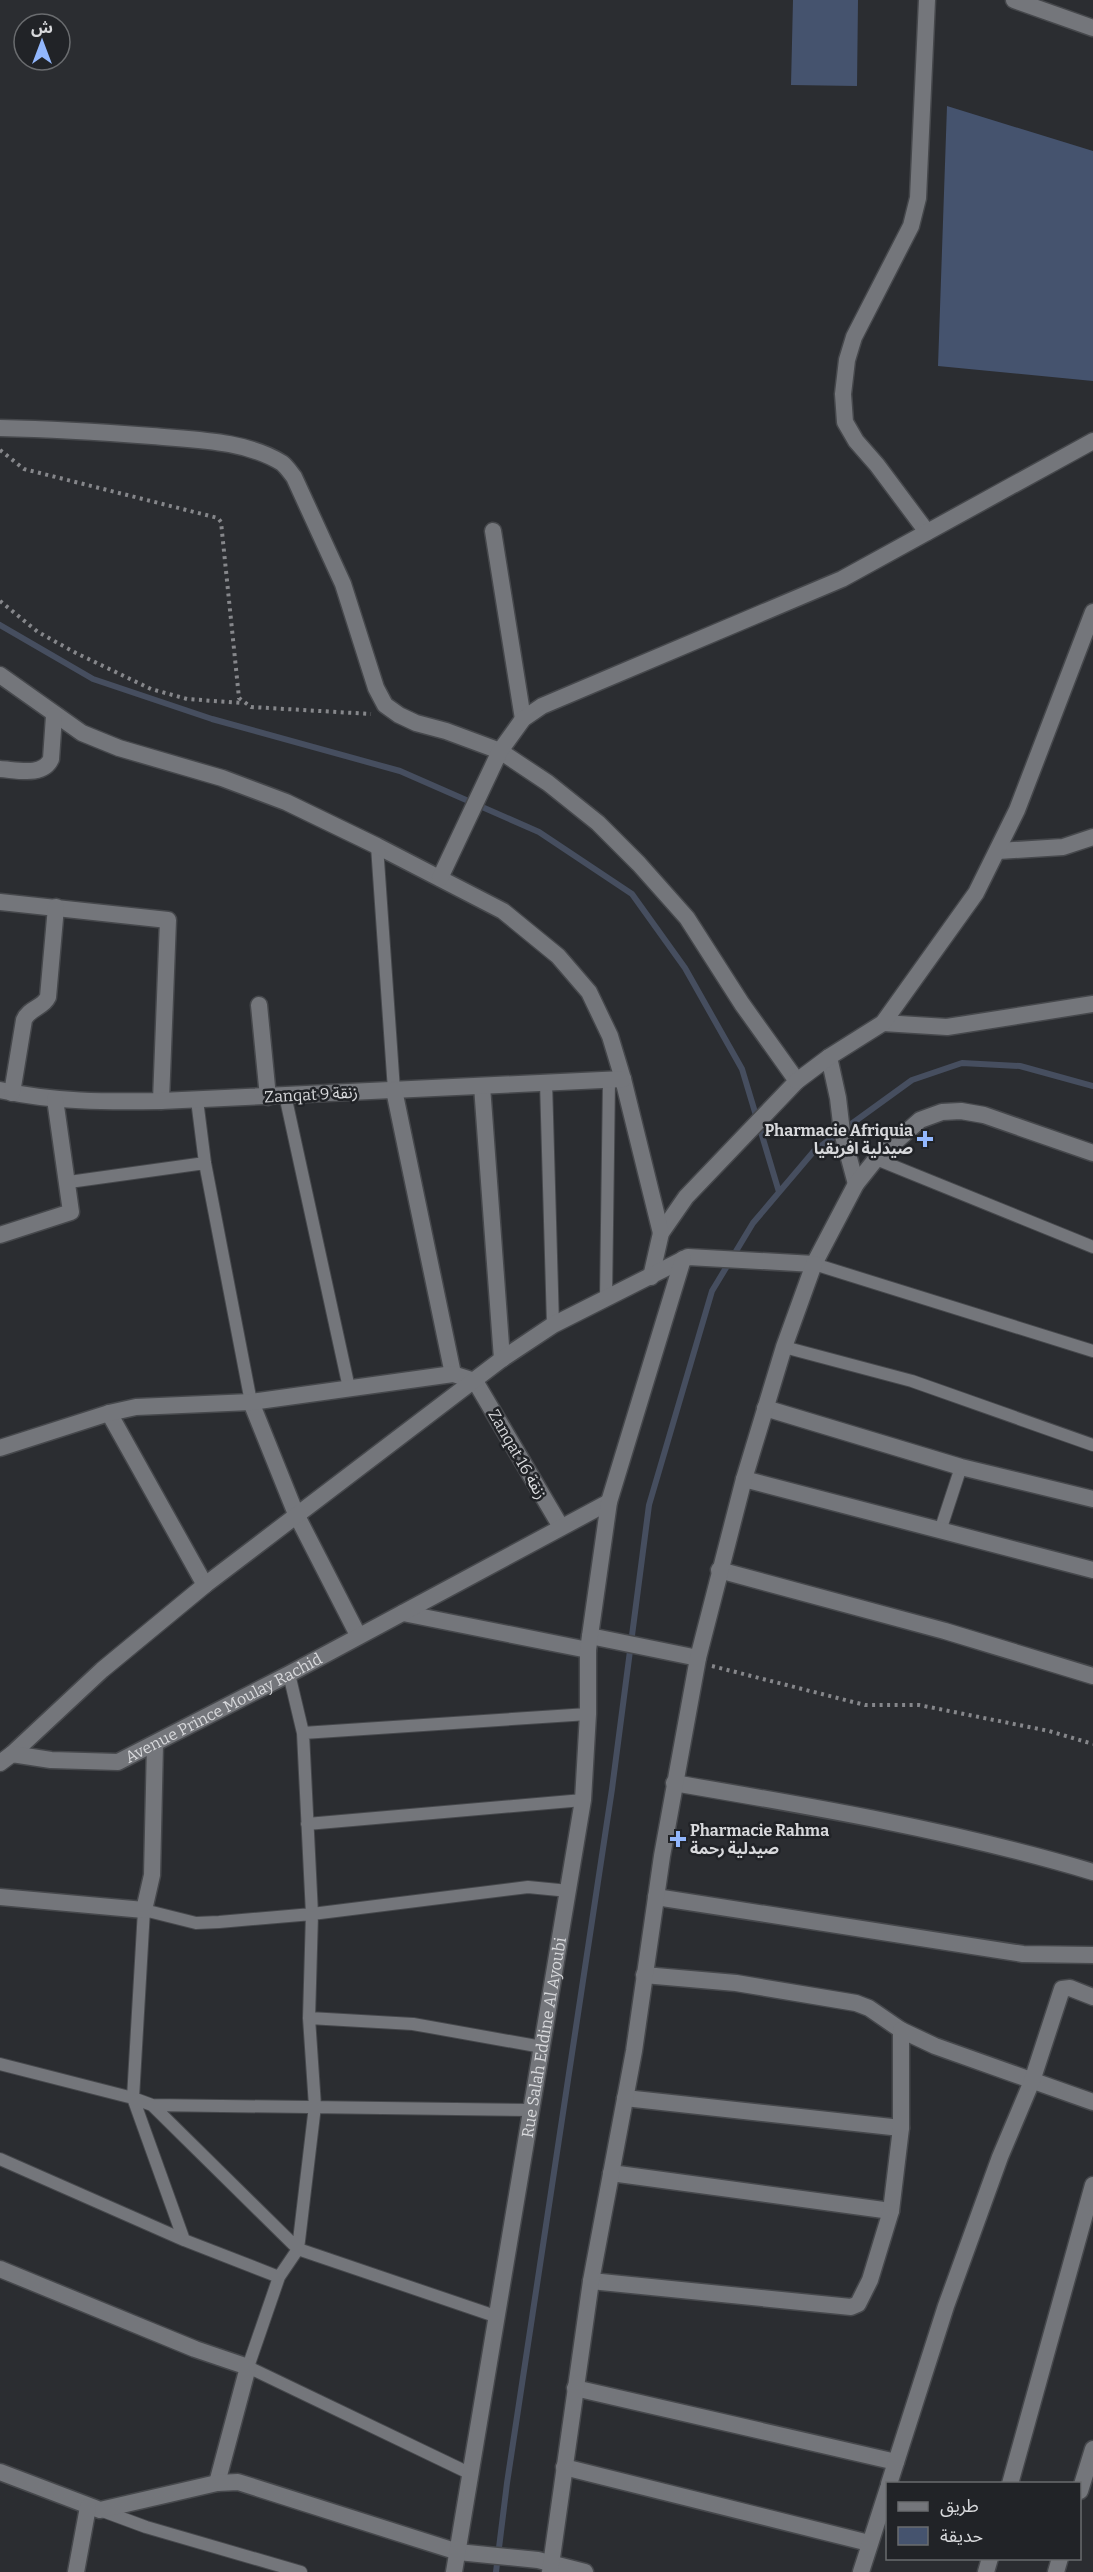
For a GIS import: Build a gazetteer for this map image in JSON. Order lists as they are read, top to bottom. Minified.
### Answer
{"streets":{"street":["Zanqat 9 زنقة","Zanqat 16 زنقة","Avenue Prince Moulay Rachid","Rue Salah Eddine Al Ayoubi"]},"crossings":[["Zanqat 16 زنقة","Avenue Prince Moulay Rachid"],["Avenue Prince Moulay Rachid","Rue Salah Eddine Al Ayoubi"]],"places":{"health":["Pharmacie Afriquia صيدلية افريقيا","Pharmacie Rahma صيدلية رحمة"]},"legend":["طريق","حديقة"],"north":"top"}
